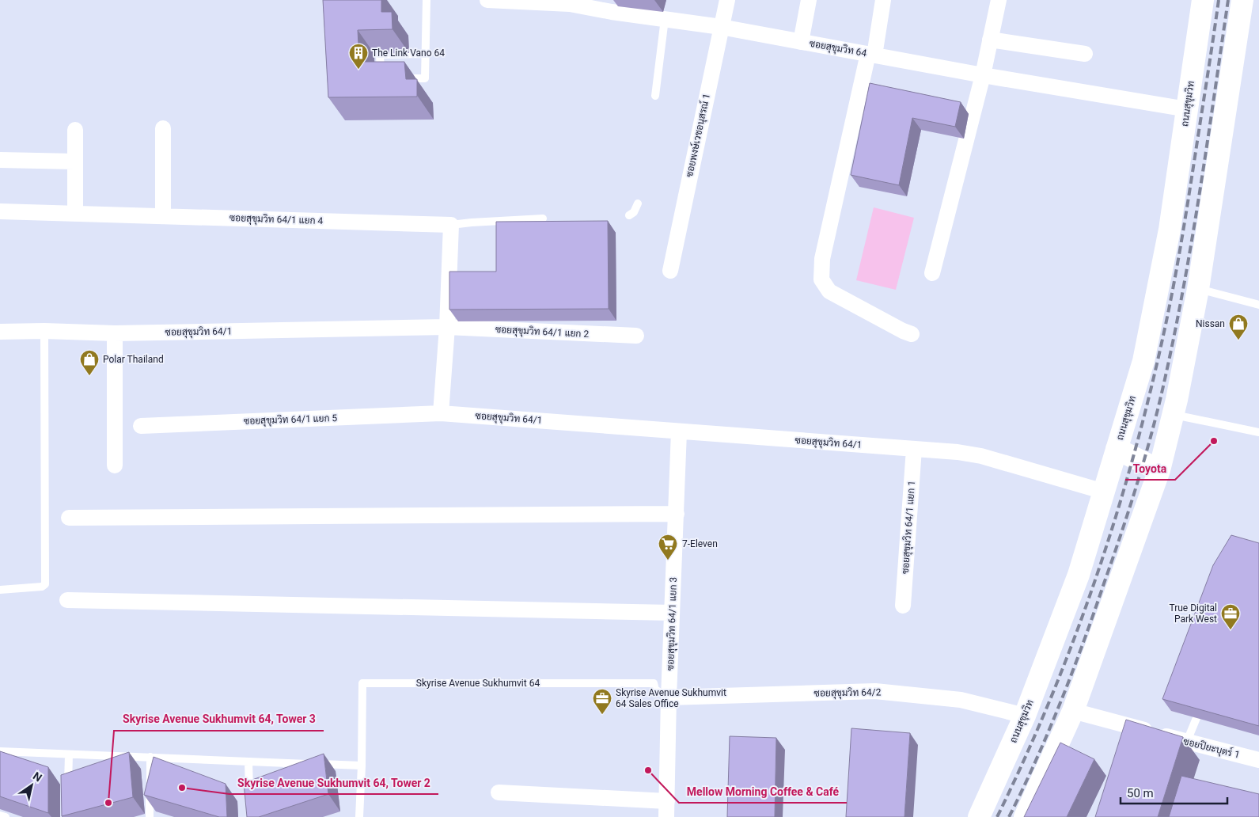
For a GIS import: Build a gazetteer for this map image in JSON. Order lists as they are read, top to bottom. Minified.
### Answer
{"streets":{"main road":["ถนนสุขุมวิท"],"street":["ซอยสุขุมวิท 64","ซอยพงษ์เวชอนุสรณ์ 1","ซอยสุขุมวิท 64/1 แยก 4","ซอยสุขุมวิท 64/1","ซอยสุขุมวิท 64/1 แยก 2","ซอยสุขุมวิท 64/1 แยก 5","ซอยสุขุมวิท 64/1 แยก 1","ซอยสุขุมวิท 64/1 แยก 3","ซอยสุขุมวิท 64/2","ซอยปิยะบุตร์ 1"],"lane":["Skyrise Avenue Sukhumvit 64"]},"crossings":[["ซอยสุขุมวิท 64","ถนนสุขุมวิท"],["ซอยสุขุมวิท 64","ซอยพงษ์เวชอนุสรณ์ 1"],["ถนนสุขุมวิท","ซอยสุขุมวิท 64/1"],["ถนนสุขุมวิท","ซอยสุขุมวิท 64/2"],["ซอยสุขุมวิท 64/1","ซอยสุขุมวิท 64/1 แยก 2"],["ซอยสุขุมวิท 64/1","ซอยสุขุมวิท 64/1 แยก 5"],["ซอยสุขุมวิท 64/1","ซอยสุขุมวิท 64/1 แยก 1"],["ซอยสุขุมวิท 64/1","ซอยสุขุมวิท 64/1 แยก 3"],["ซอยสุขุมวิท 64/1 แยก 3","Skyrise Avenue Sukhumvit 64"],["ซอยสุขุมวิท 64/1 แยก 3","ซอยสุขุมวิท 64/2"],["Skyrise Avenue Sukhumvit 64","ซอยสุขุมวิท 64/2"]],"places":{"building":["The Link Vano 64"],"shop":["Nissan","Polar Thailand"],"other":["Toyota","Mellow Morning Coffee & Café","Skyrise Avenue Sukhumvit 64, Tower 2","Skyrise Avenue Sukhumvit 64, Tower 3"],"supermarket":["7-Eleven"],"office":["True Digital Park West","Skyrise Avenue Sukhumvit 64 Sales Office"]},"scale_bar":"50 m","north":"top right"}
